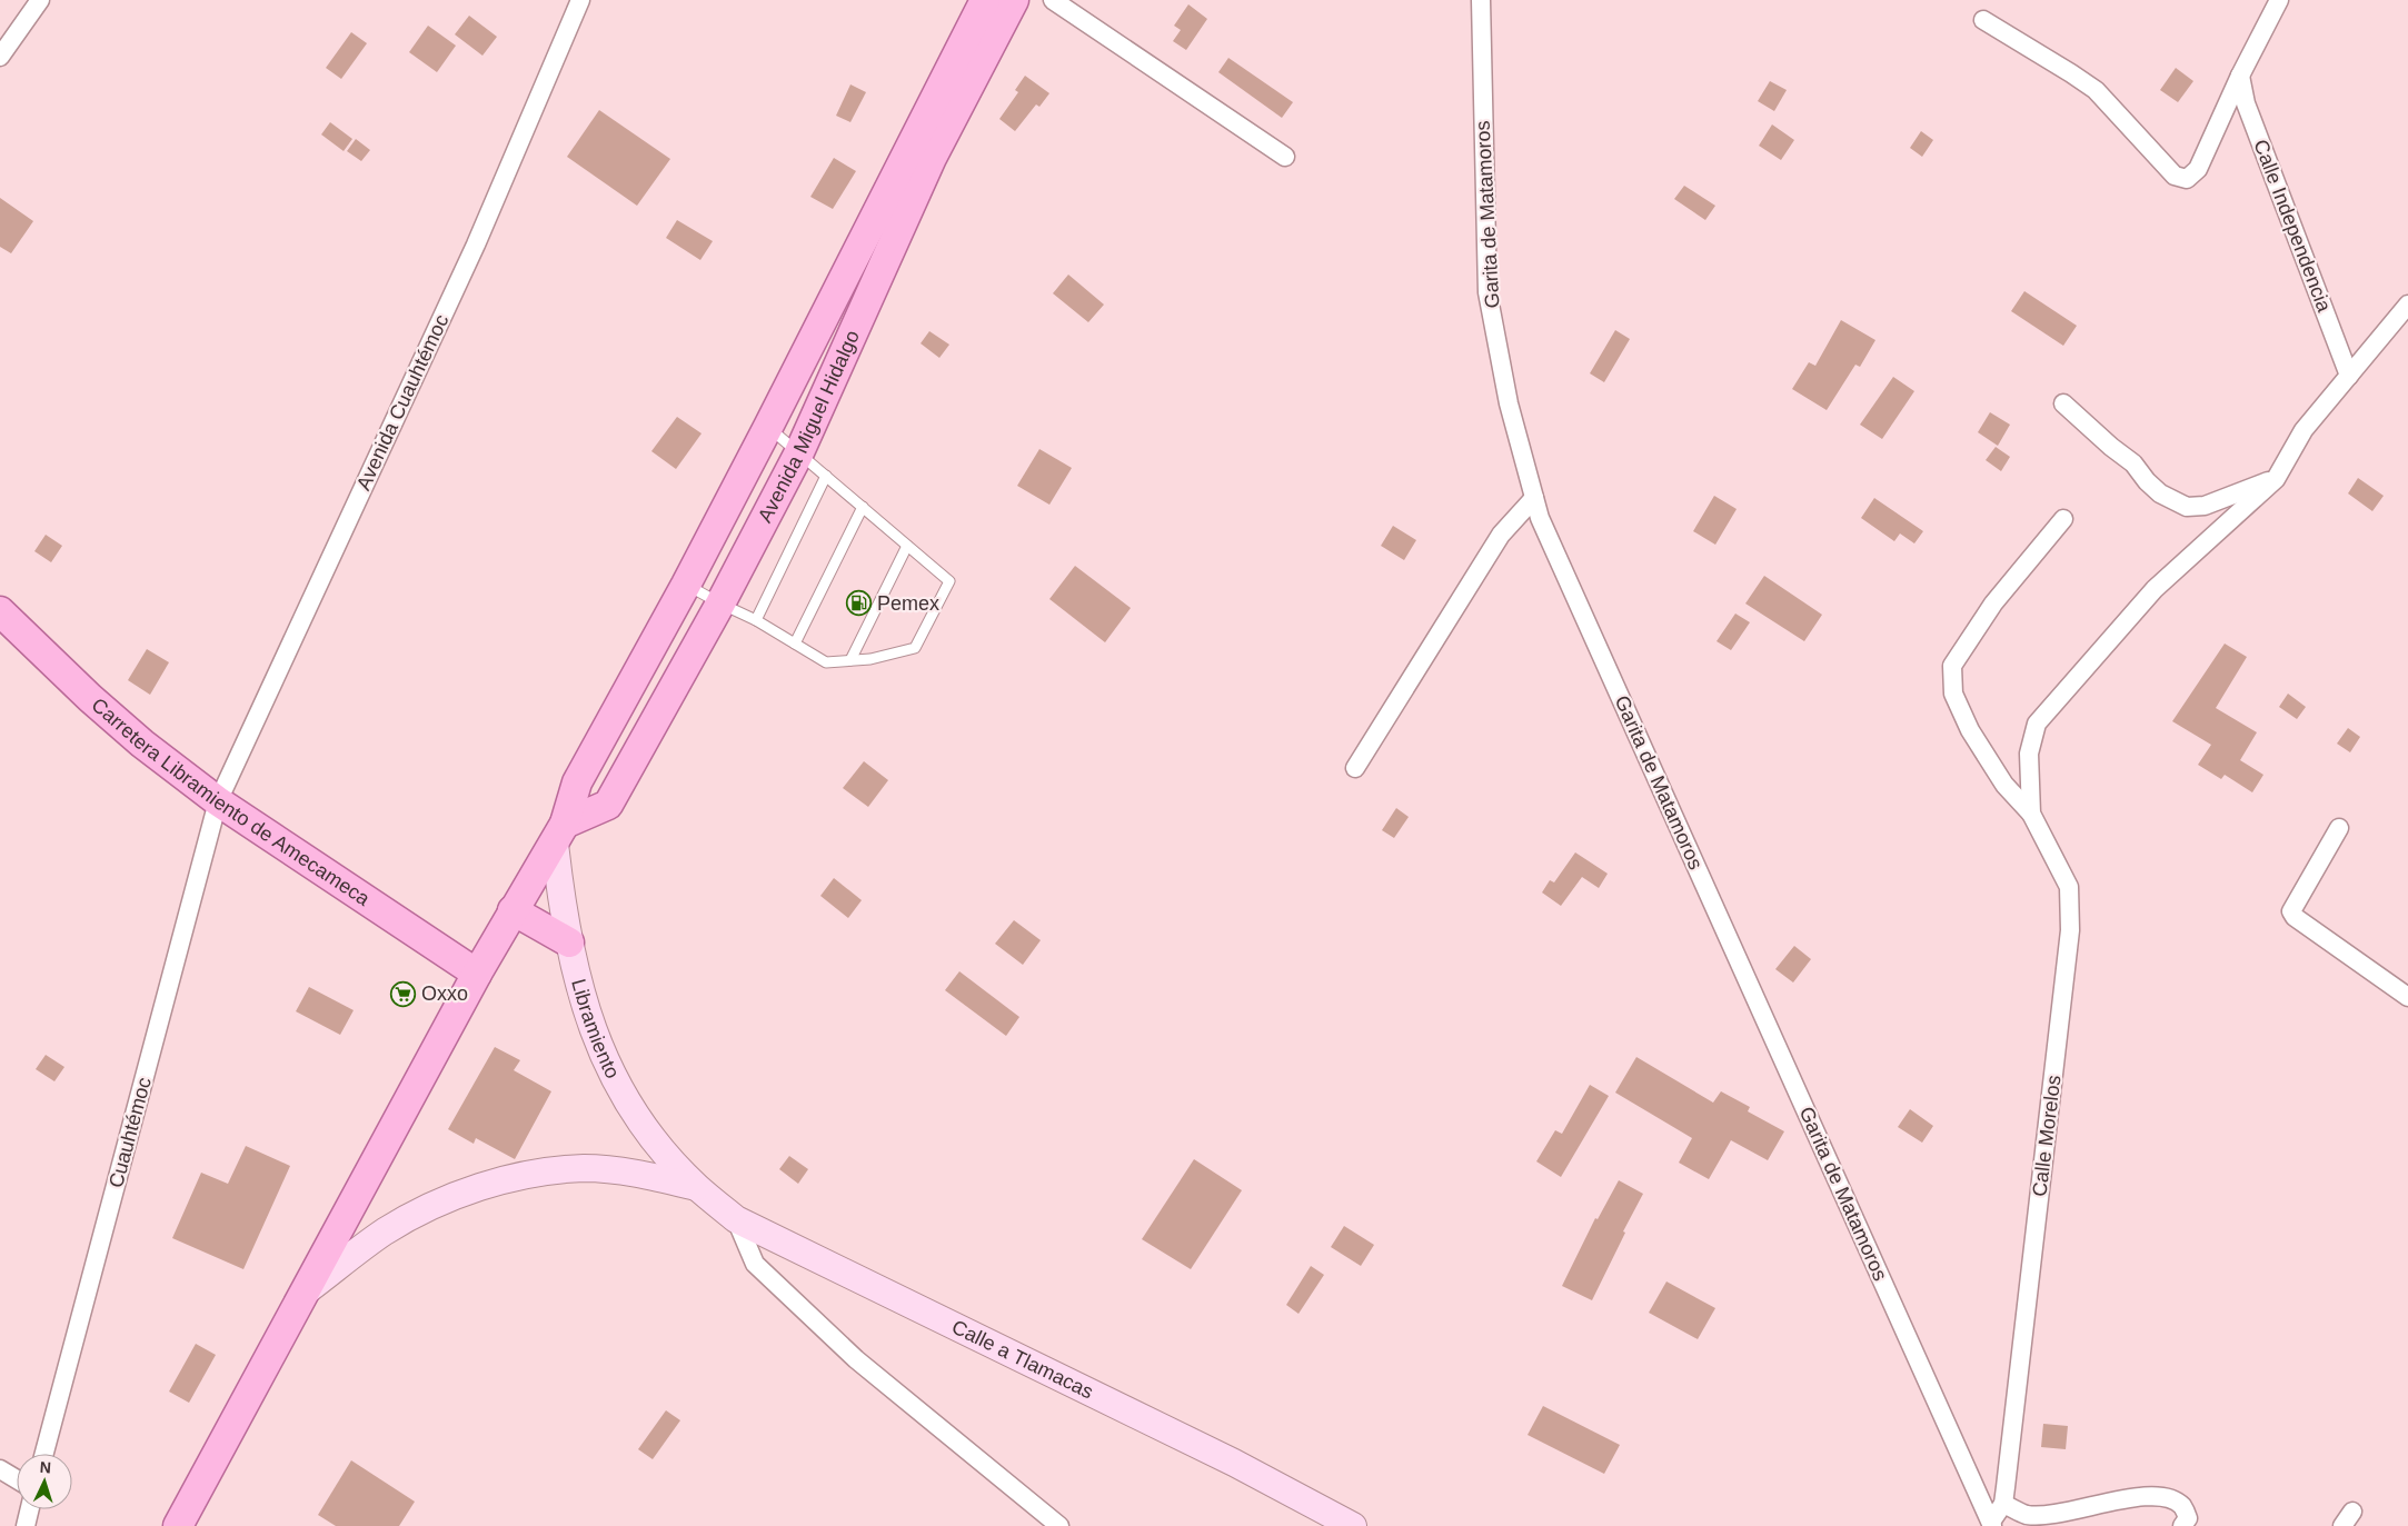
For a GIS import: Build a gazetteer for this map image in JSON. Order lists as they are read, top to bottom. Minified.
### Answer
{"streets":{"main road":["Avenida Miguel Hidalgo","Carretera Libramiento de Amecameca","Libramiento","Calle a Tlamacas"],"street":["Garita de Matamoros","Calle Independencia","Avenida Cuauhtémoc","Cuauhtémoc","Calle Morelos"]},"crossings":[["Garita de Matamoros","Calle Morelos"],["Calle Independencia","Calle Morelos"],["Avenida Cuauhtémoc","Carretera Libramiento de Amecameca"],["Avenida Cuauhtémoc","Cuauhtémoc"],["Avenida Miguel Hidalgo","Carretera Libramiento de Amecameca"],["Avenida Miguel Hidalgo","Libramiento"],["Carretera Libramiento de Amecameca","Cuauhtémoc"],["Libramiento","Calle a Tlamacas"]],"places":{"fuel station":["Pemex"],"supermarket":["Oxxo"]},"north":"top"}
